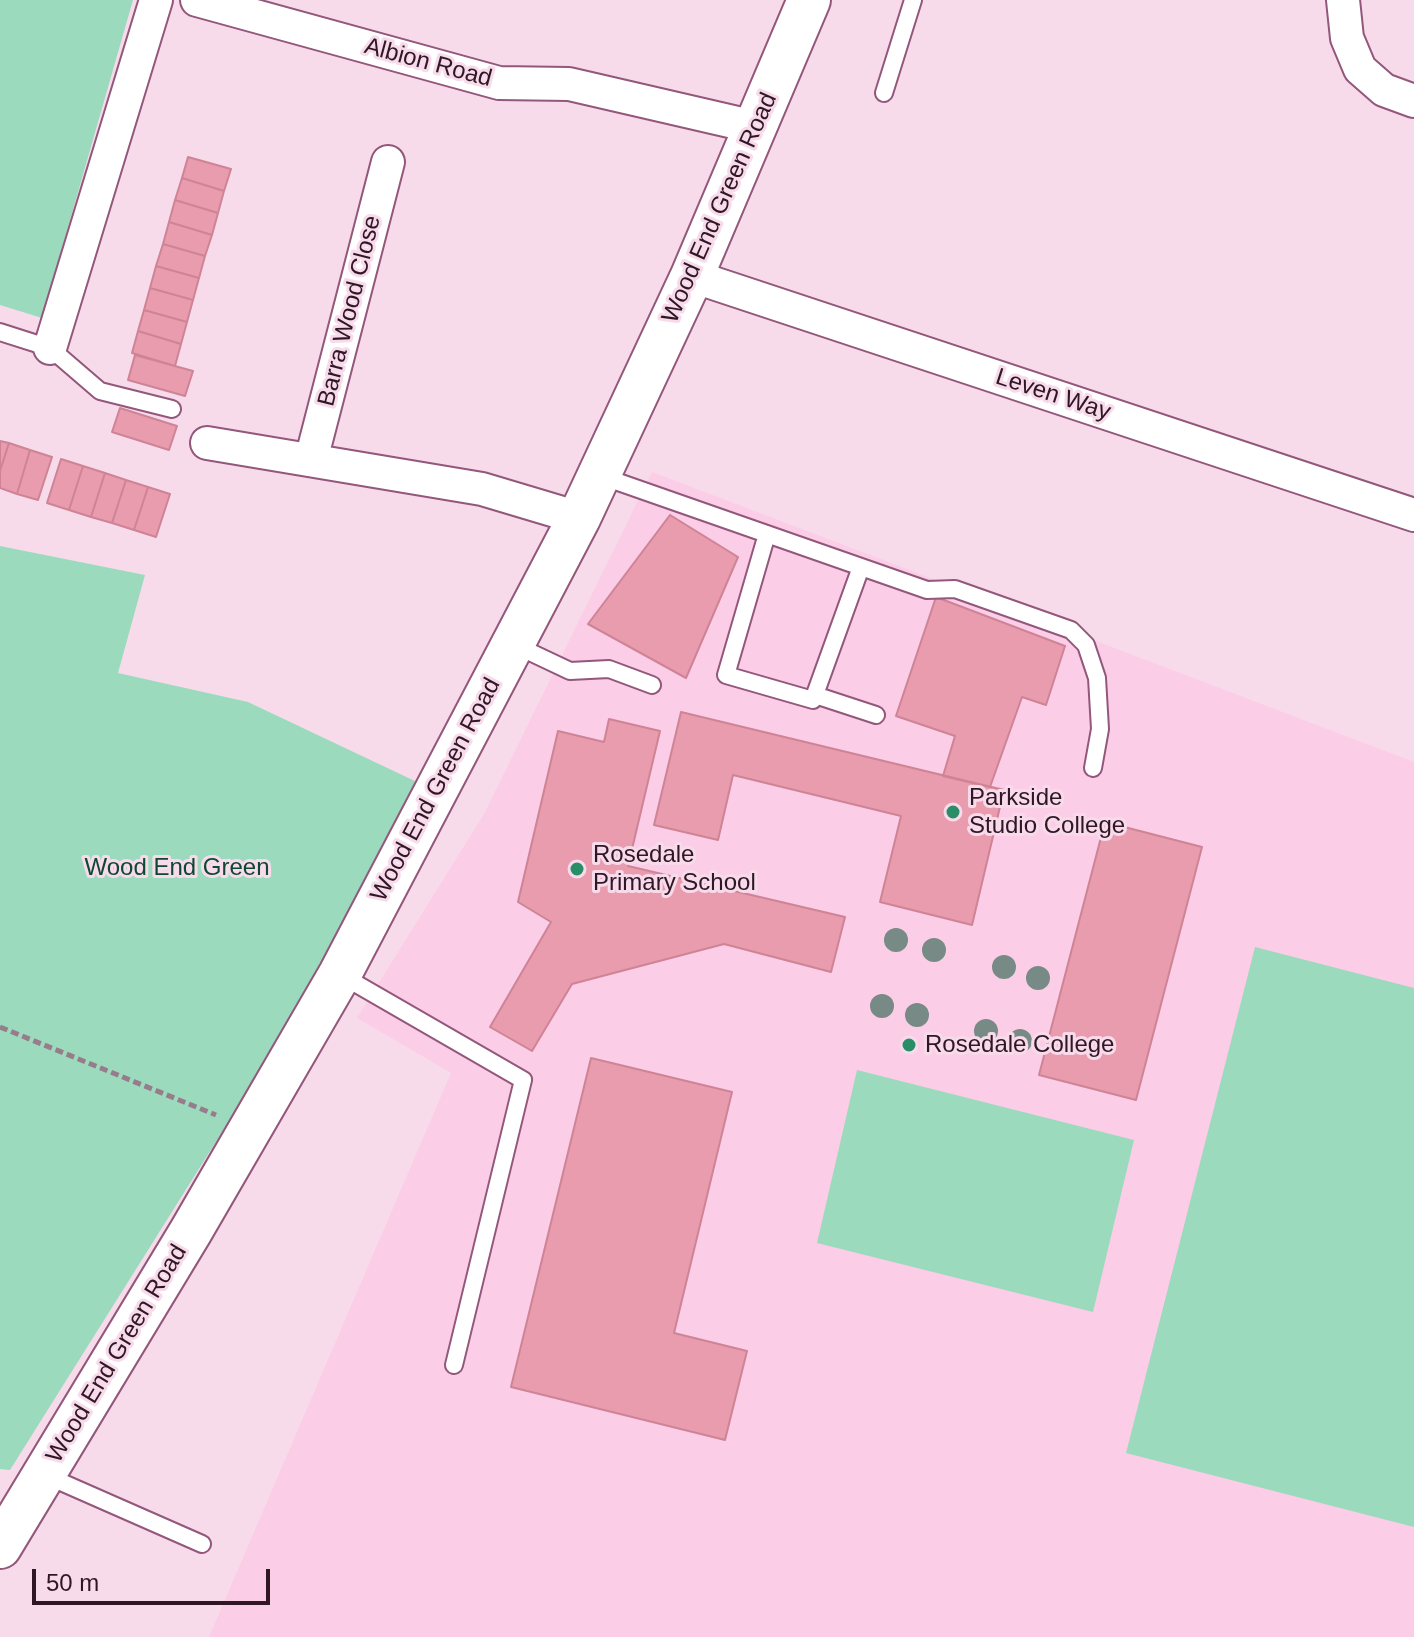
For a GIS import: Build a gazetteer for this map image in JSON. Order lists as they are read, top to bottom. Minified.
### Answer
{"streets":{"street":["Albion Road","Wood End Green Road","Barra Wood Close","Leven Way"]},"crossings":[["Albion Road","Wood End Green Road"],["Wood End Green Road","Leven Way"]],"parks":["Wood End Green"],"places":["Parkside Studio College","Rosedale Primary School","Rosedale College"],"scale_bar":"50 m"}
